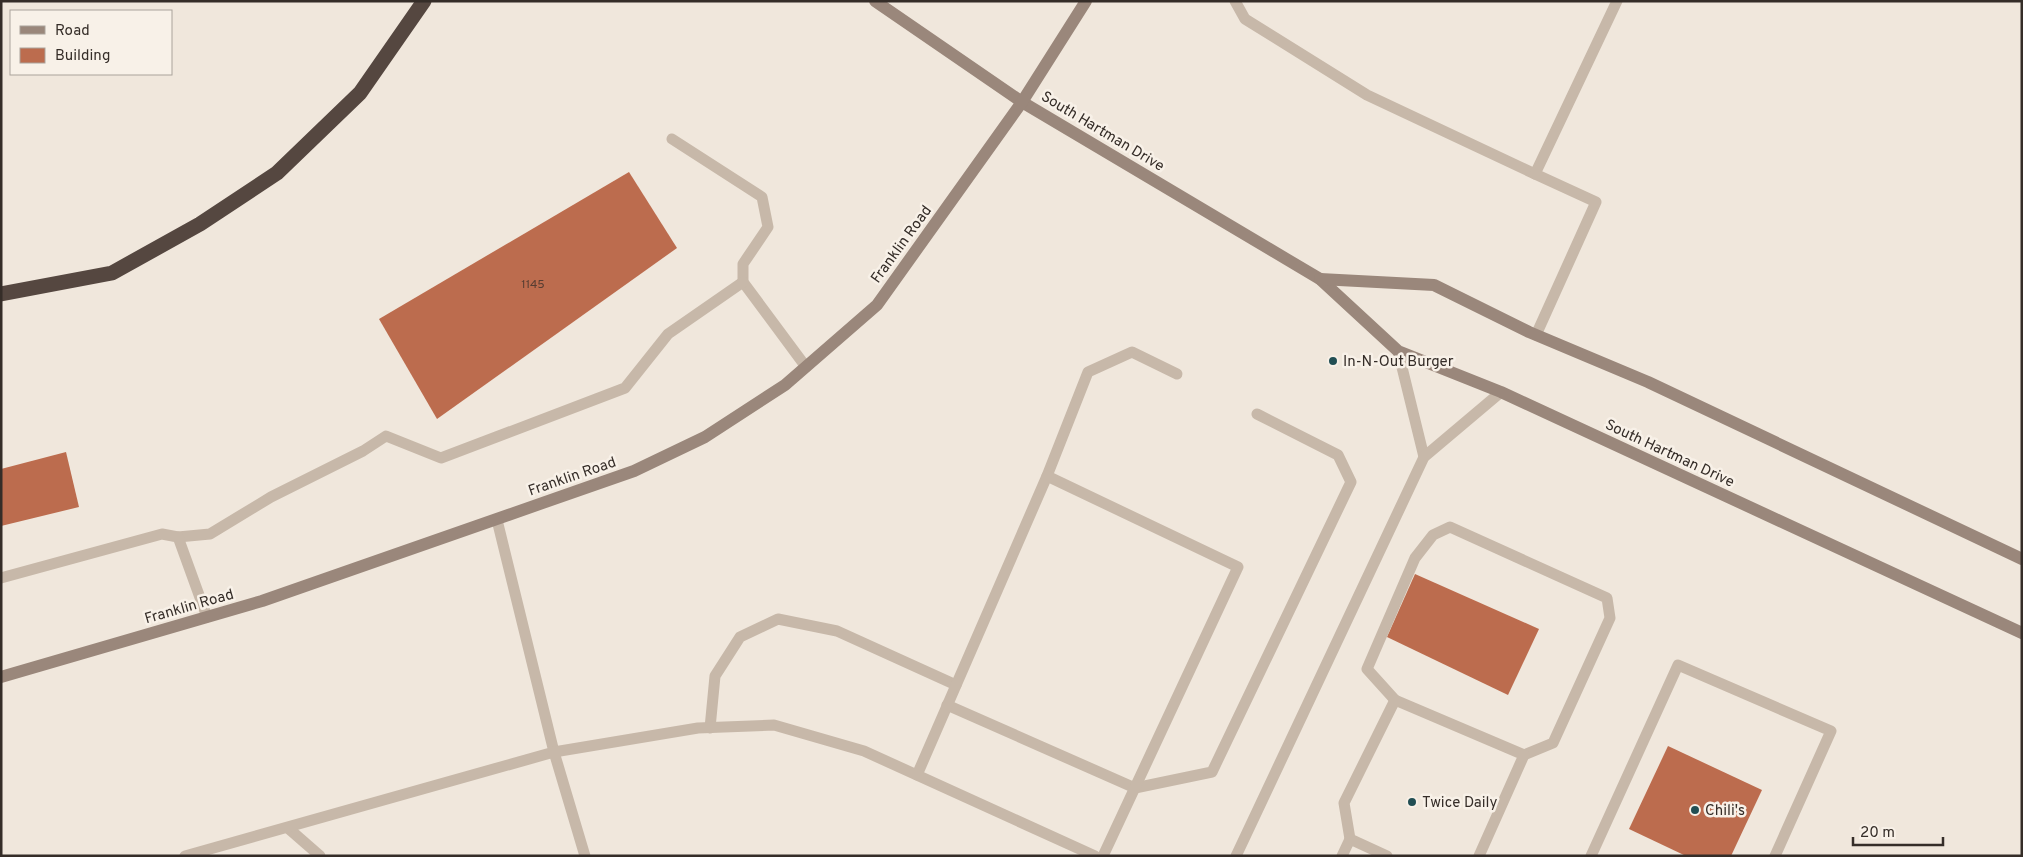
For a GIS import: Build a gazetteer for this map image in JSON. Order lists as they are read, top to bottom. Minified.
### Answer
{"streets":{"main road":["South Hartman Drive","Franklin Road"]},"crossings":[["South Hartman Drive","Franklin Road"]],"places":["In-N-Out Burger","Twice Daily","Chili's"],"house_numbers":["1145"],"legend":["Road","Building"],"scale_bar":"20 m"}
